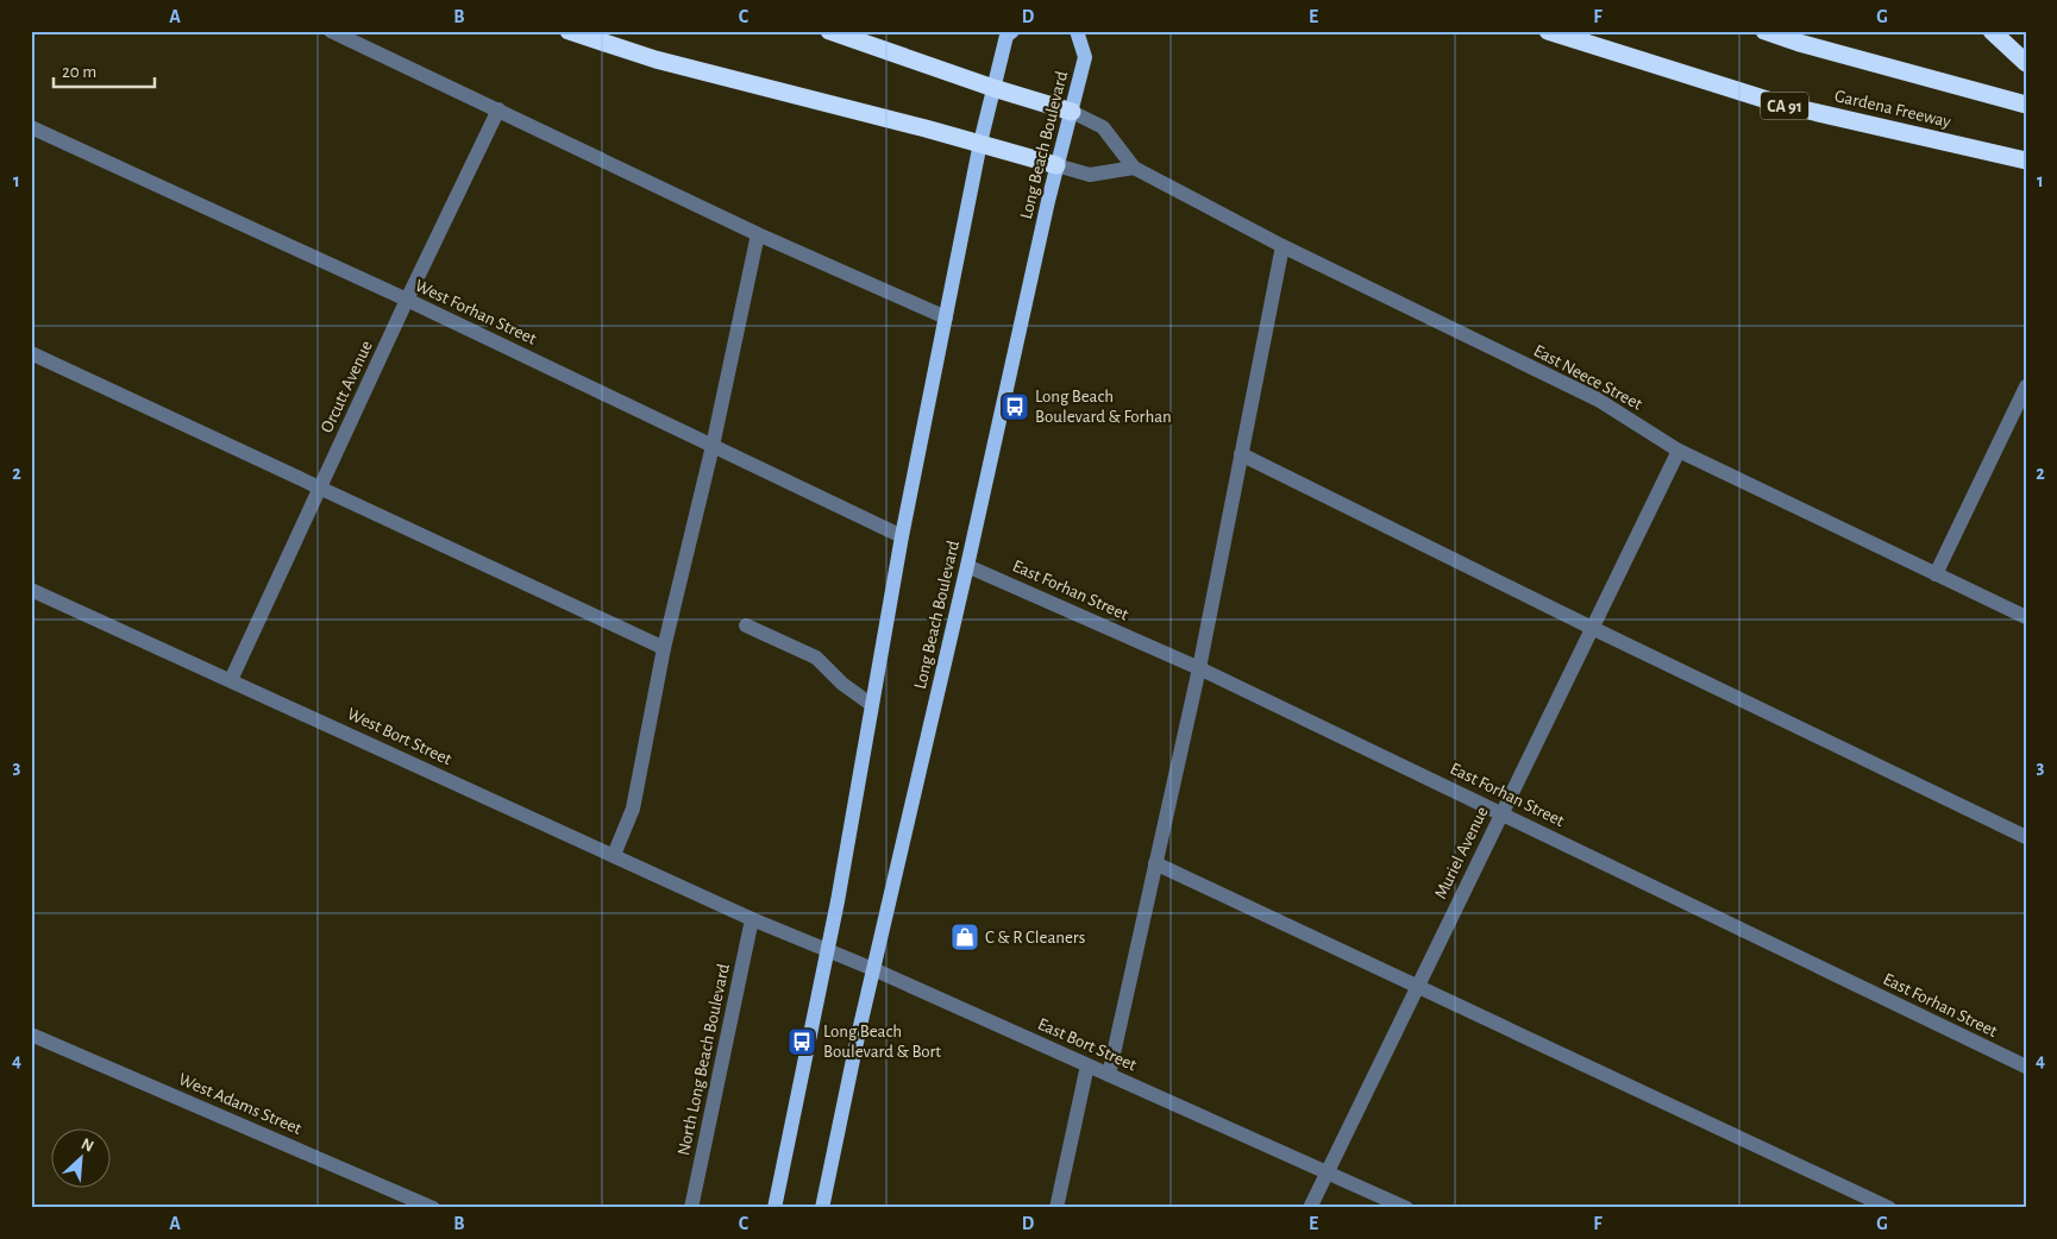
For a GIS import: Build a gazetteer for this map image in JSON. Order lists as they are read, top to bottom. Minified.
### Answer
{"streets":{"highway":["CA 91","Gardena Freeway"],"main road":["Long Beach Boulevard"],"street":["West Forhan Street","East Neece Street","Orcutt Avenue","East Forhan Street","West Bort Street","Muriel Avenue","East Bort Street","North Long Beach Boulevard","West Adams Street"]},"crossings":[["Long Beach Boulevard","East Neece Street"],["Long Beach Boulevard","East Forhan Street"],["Long Beach Boulevard","East Bort Street"],["West Forhan Street","Orcutt Avenue"],["East Neece Street","Muriel Avenue"],["Orcutt Avenue","West Bort Street"],["East Forhan Street","Muriel Avenue"],["West Bort Street","East Bort Street"],["West Bort Street","North Long Beach Boulevard"],["Muriel Avenue","East Bort Street"],["East Bort Street","North Long Beach Boulevard"]],"places":{"bus stop":["Long Beach Boulevard & Forhan","Long Beach Boulevard & Bort"],"shop":["C & R Cleaners"]},"scale_bar":"20 m","north":"top right","grid":{"columns":["A","B","C","D","E","F","G"],"rows":["1","2","3","4"]}}
